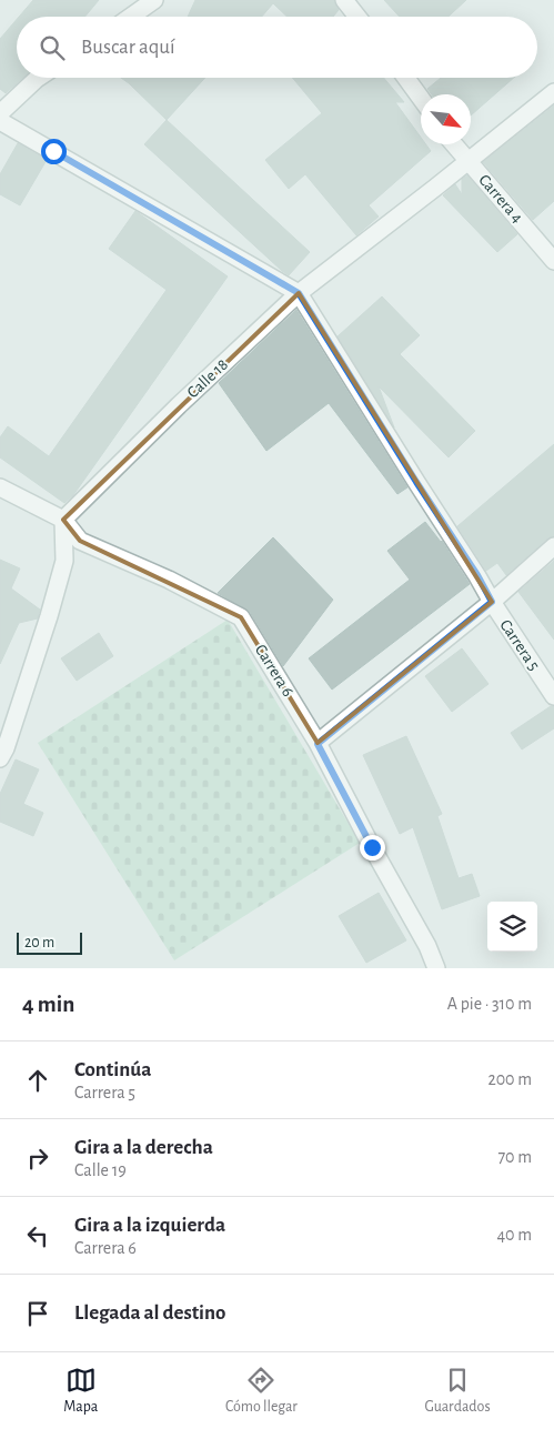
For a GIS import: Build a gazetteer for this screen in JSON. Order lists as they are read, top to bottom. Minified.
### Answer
{"streets":{"street":["Carrera 4","Calle 18","Carrera 5","Carrera 6"]},"crossings":[["Carrera 4","Calle 18"],["Calle 18","Carrera 5"],["Calle 18","Carrera 6"]],"scale_bar":"20 m","north":"bottom right","page":{"search":"Buscar aquí","scale":"20 m","heading":["4 min","A pie · 310 m"],"list":[["Continúa","Carrera 5","200 m"],["Gira a la derecha","Calle 19","70 m"],["Gira a la izquierda","Carrera 6","40 m"],"Llegada al destino"],"nav":["Mapa","Cómo llegar","Guardados"]}}
